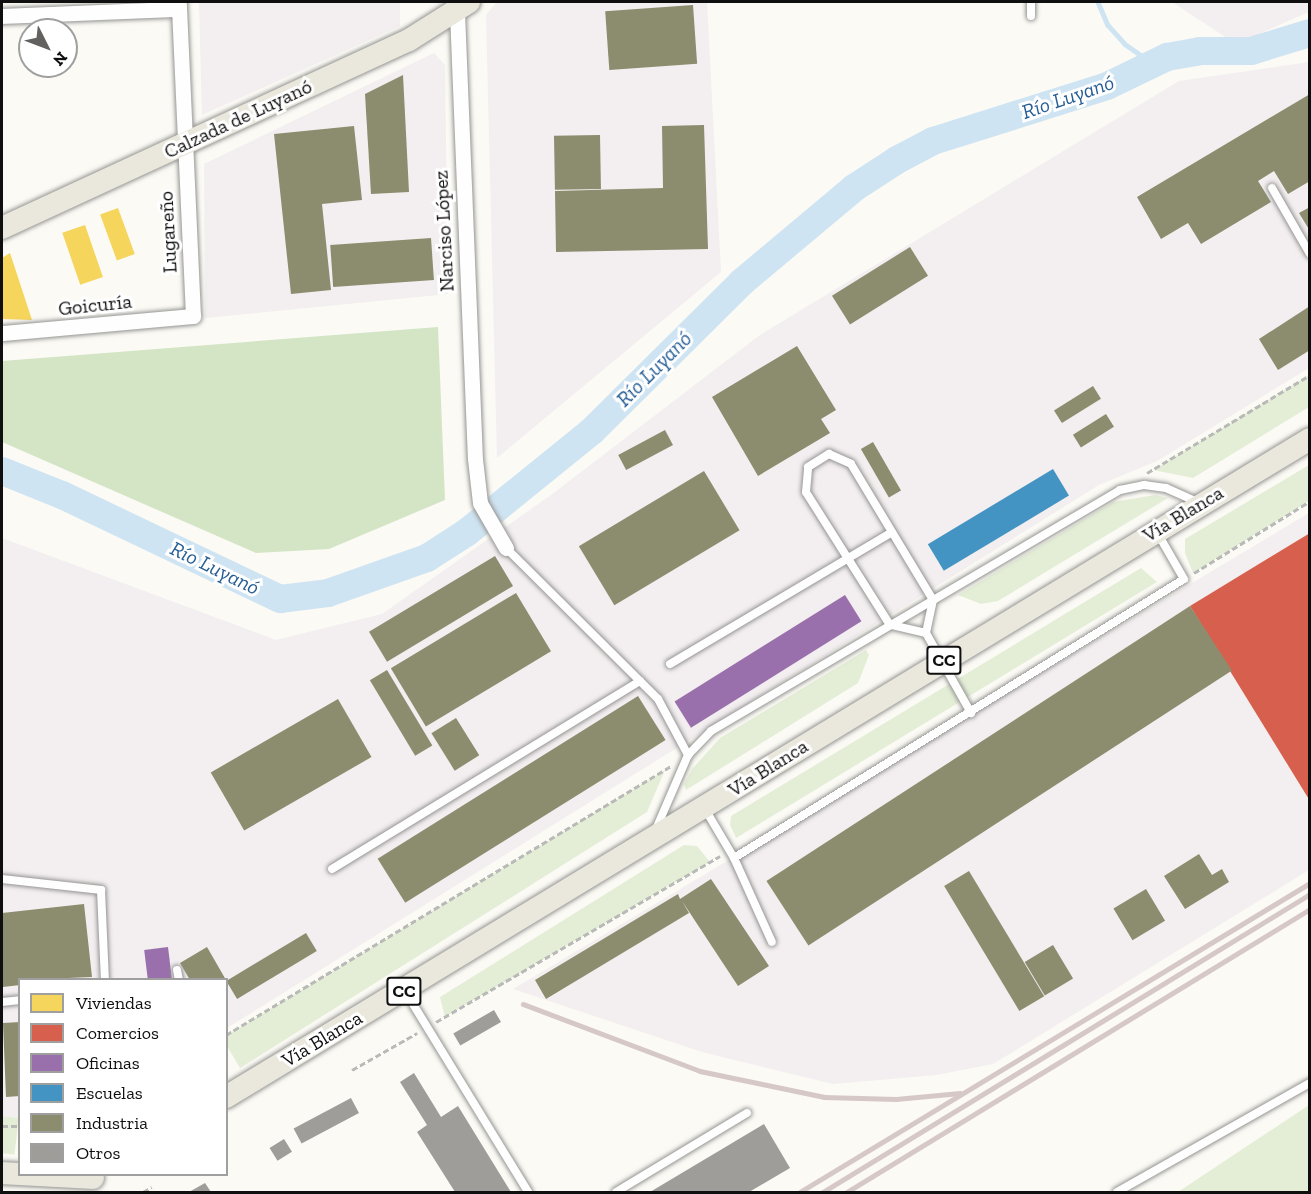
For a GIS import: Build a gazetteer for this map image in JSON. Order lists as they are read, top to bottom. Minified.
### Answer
{"streets":{"main road":["Calzada de Luyanó","Vía Blanca","CC"],"street":["Narciso López","Lugareño","Goicuría"]},"crossings":[["Calzada de Luyanó","Narciso López"],["Calzada de Luyanó","Lugareño"],["Lugareño","Goicuría"]],"water":["Río Luyanó"],"legend":["Viviendas","Comercios","Oficinas","Escuelas","Industria","Otros"],"north":"bottom right"}
